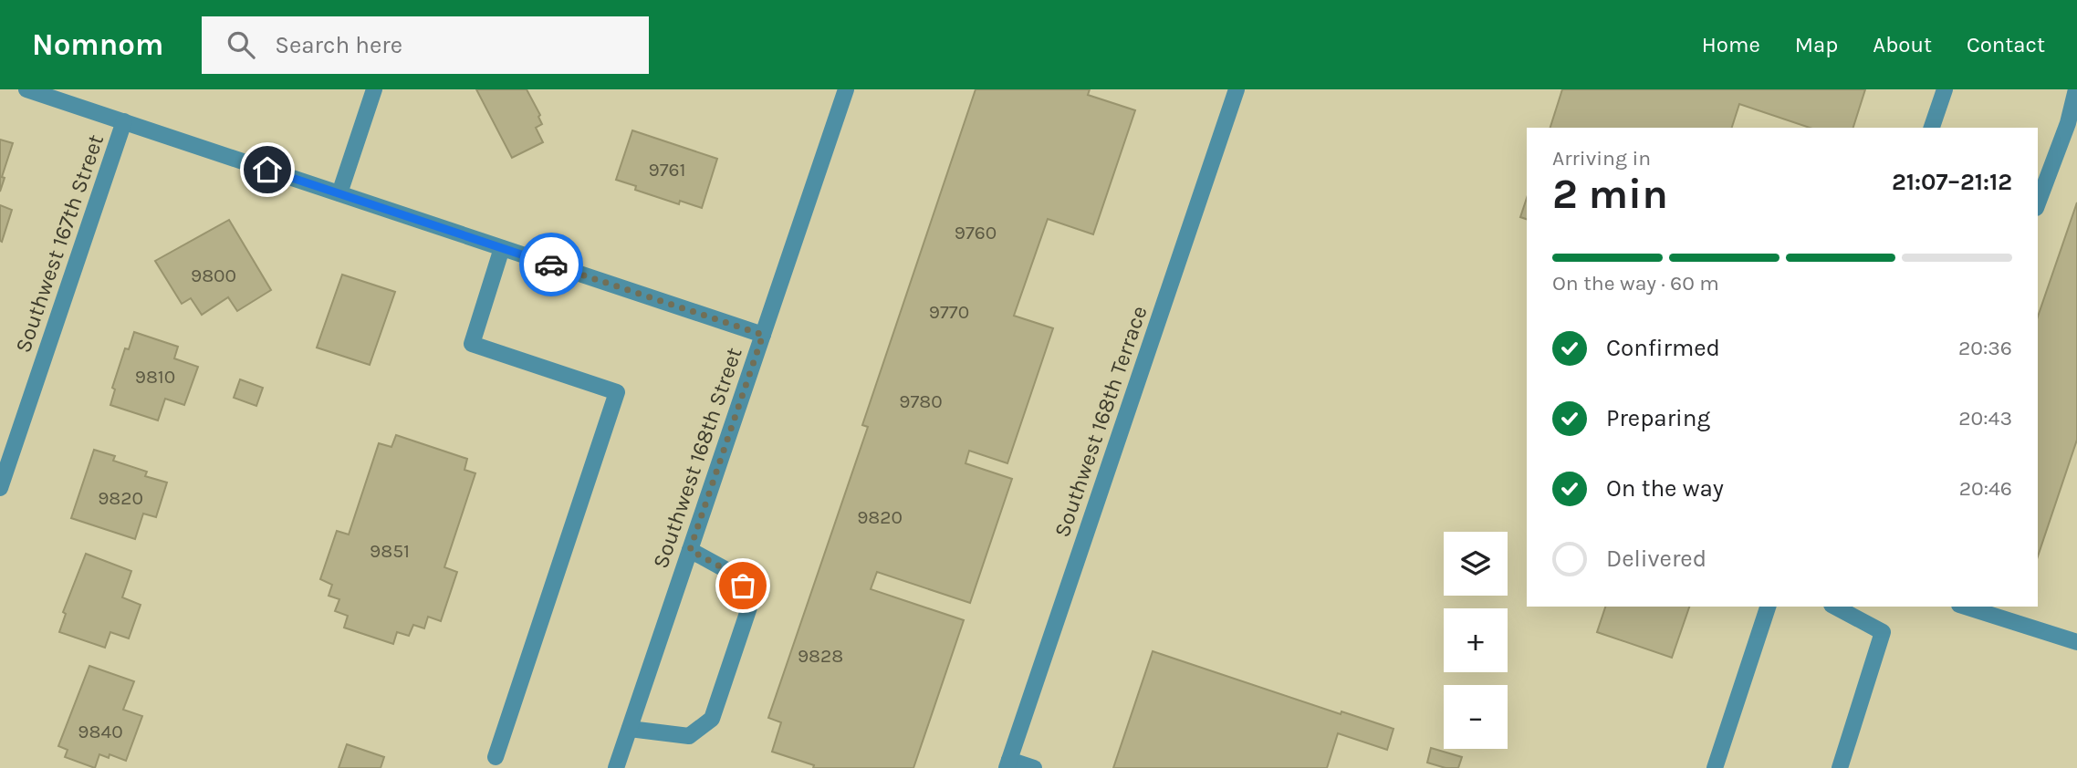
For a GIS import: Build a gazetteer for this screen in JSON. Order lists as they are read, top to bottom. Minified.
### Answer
{"streets":{"street":["Southwest 167th Street","Southwest 168th Terrace","Southwest 168th Street"]},"house_numbers":["9761","9760","9800","9770","9810","9780","9820","9820","9851","9828","9840"],"page":{"header":"Nomnom","search":"Search here","nav":["Home","Map","About","Contact"],"heading":["2 min","Arriving in","21:07–21:12"],"bar":"On the way · 60 m","list":[["Confirmed","20:36"],["Preparing","20:43"],["On the way","20:46"],"Delivered"],"map_buttons":["+","−"]}}
